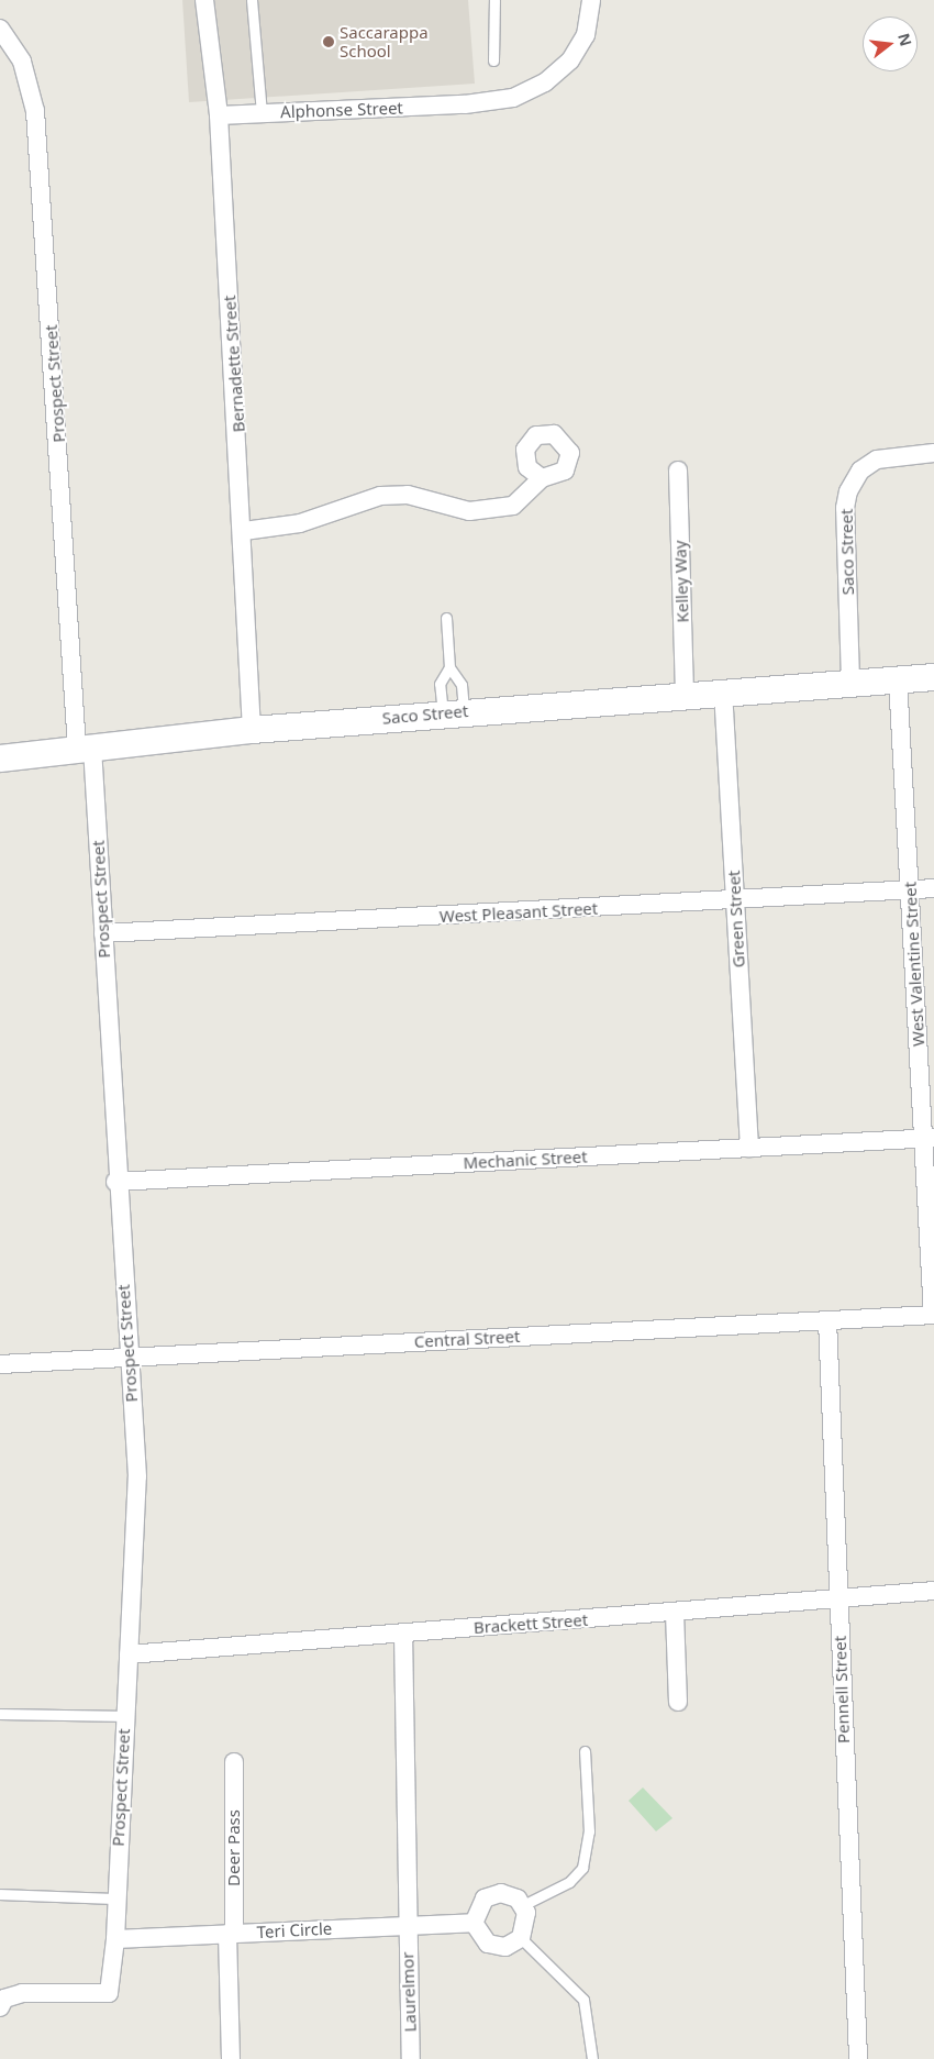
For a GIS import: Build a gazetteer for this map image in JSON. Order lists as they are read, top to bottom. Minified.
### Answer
{"streets":{"main road":["Saco Street"],"street":["Alphonse Street","Bernadette Street","Prospect Street","Kelley Way","West Pleasant Street","Green Street","West Valentine Street","Mechanic Street","Central Street","Brackett Street","Pennell Street","Deer Pass","Teri Circle","Laurelmor"]},"crossings":[["Alphonse Street","Bernadette Street"],["Bernadette Street","Saco Street"],["Prospect Street","Saco Street"],["Prospect Street","West Pleasant Street"],["Prospect Street","Mechanic Street"],["Prospect Street","Central Street"],["Prospect Street","Brackett Street"],["Prospect Street","Teri Circle"],["Saco Street","Kelley Way"],["Saco Street","Green Street"],["Saco Street","West Valentine Street"],["West Pleasant Street","Green Street"],["West Pleasant Street","West Valentine Street"],["Green Street","Mechanic Street"],["West Valentine Street","Mechanic Street"],["West Valentine Street","Central Street"],["Central Street","Pennell Street"],["Brackett Street","Pennell Street"],["Brackett Street","Laurelmor"],["Deer Pass","Teri Circle"],["Teri Circle","Laurelmor"]],"places":["Saccarappa School"],"north":"right"}
